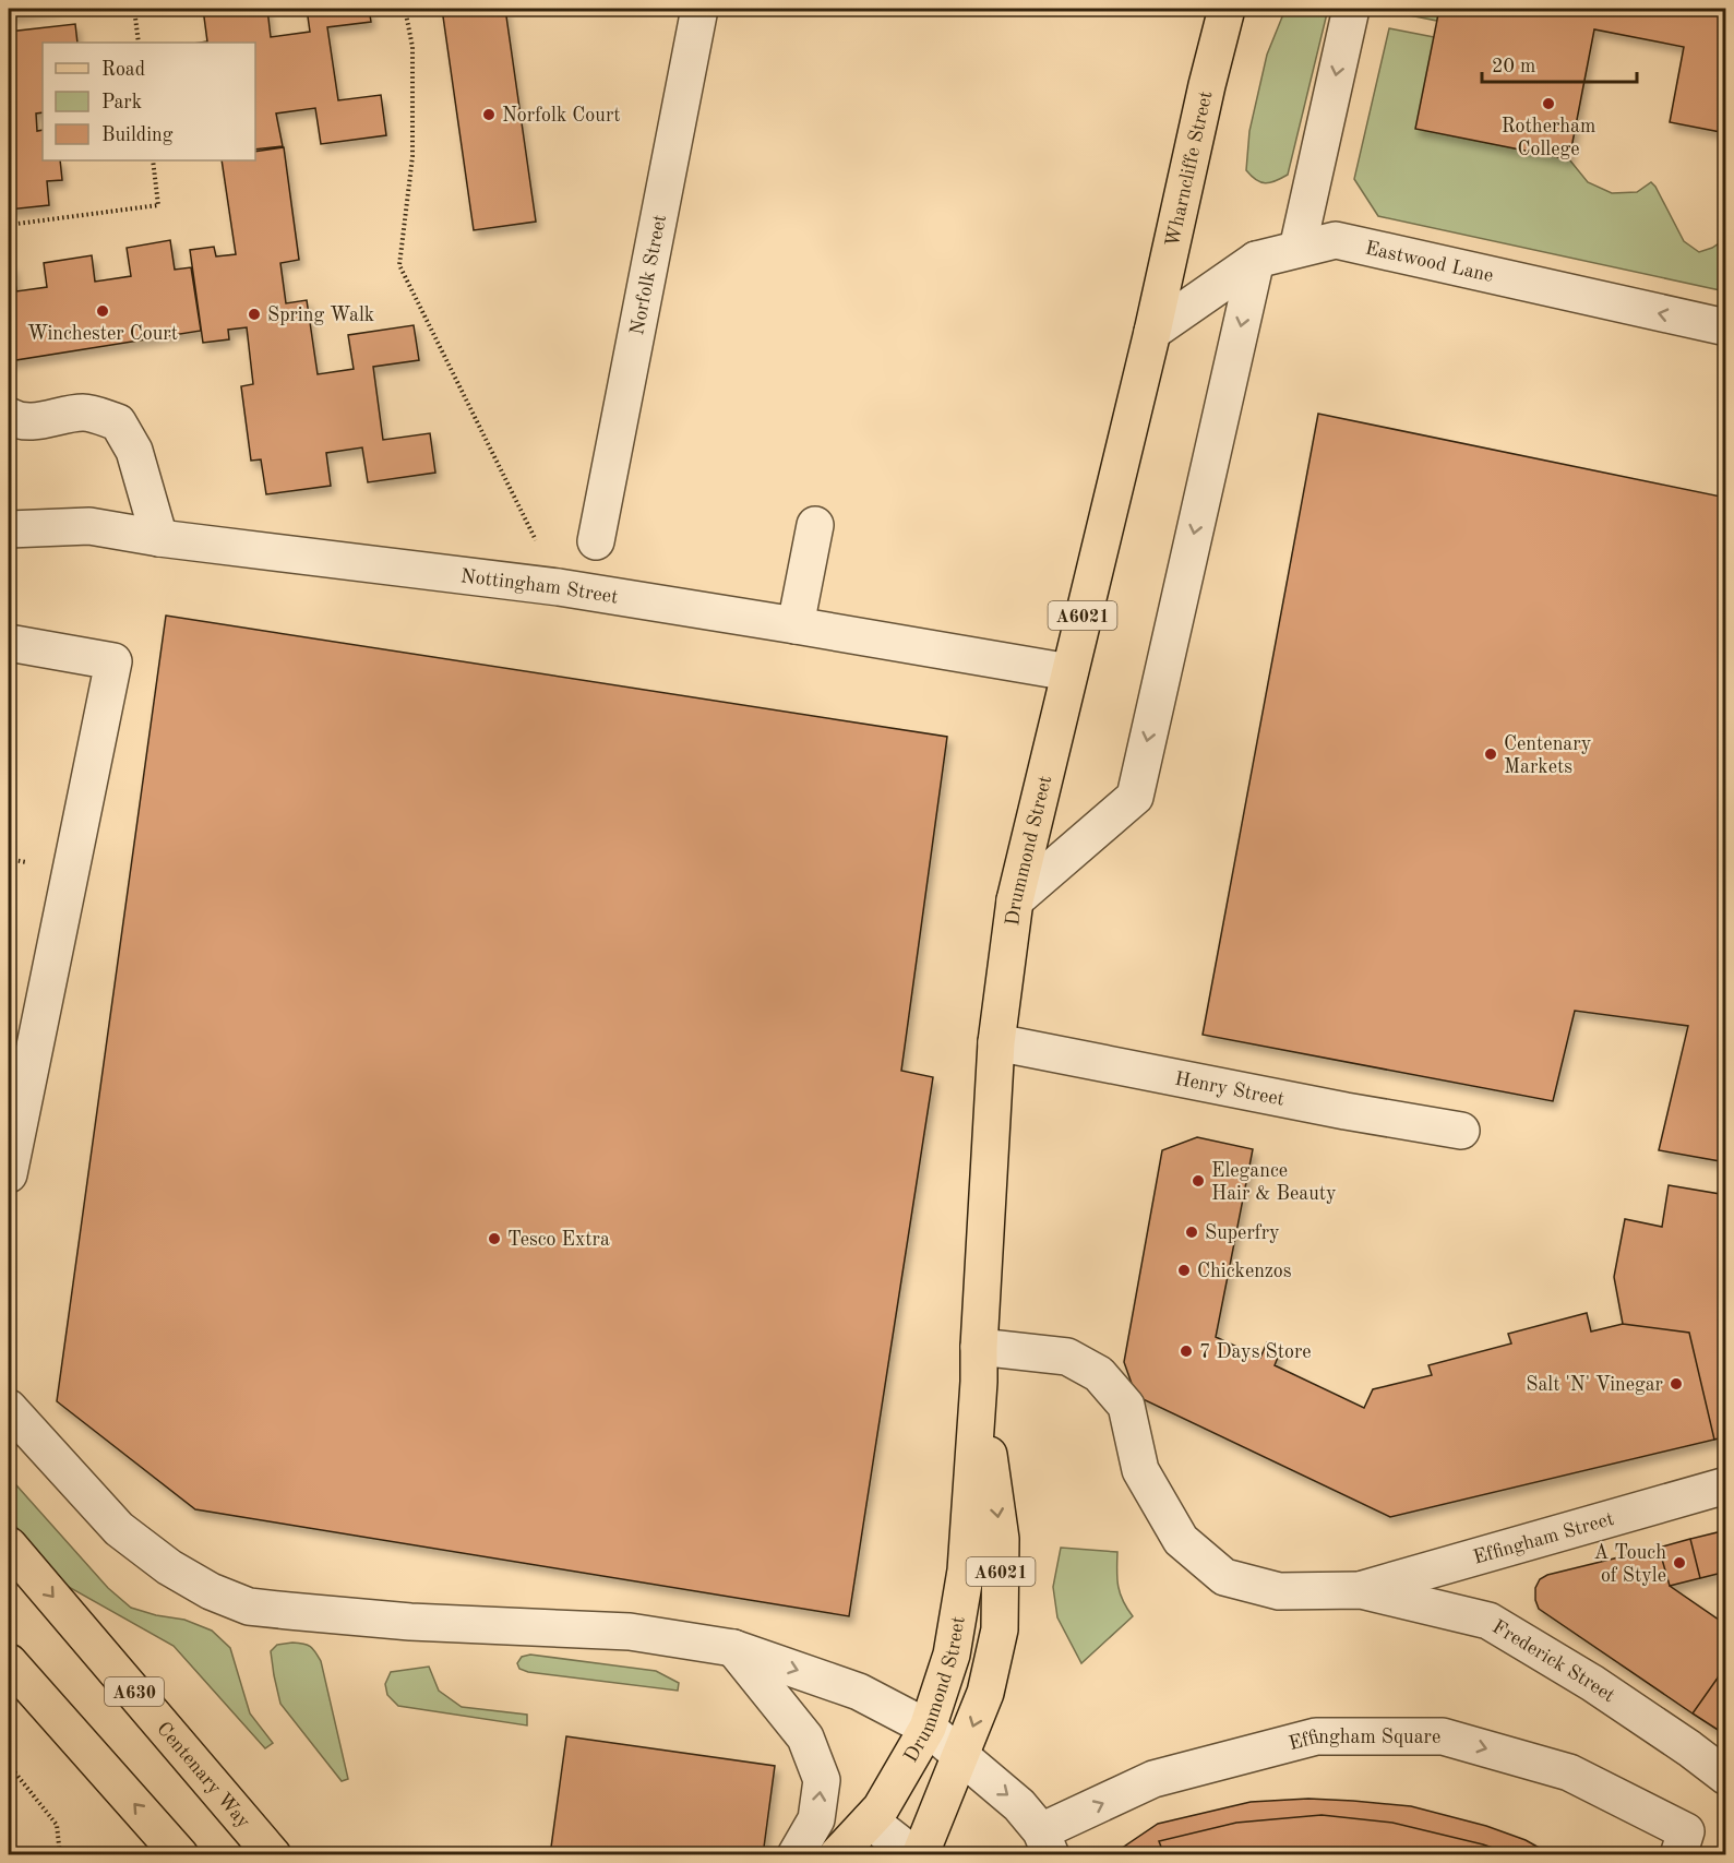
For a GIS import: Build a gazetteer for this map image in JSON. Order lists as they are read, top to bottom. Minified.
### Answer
{"streets":{"main road":["Wharncliffe Street","A6021","Drummond Street","A630","Centenary Way"],"street":["Eastwood Lane","Norfolk Street","Nottingham Street","Henry Street","Effingham Street","Frederick Street","Effingham Square"]},"crossings":[["Wharncliffe Street","Eastwood Lane"],["Wharncliffe Street","Drummond Street"],["Eastwood Lane","Drummond Street"],["Nottingham Street","Drummond Street"],["Drummond Street","Henry Street"],["Effingham Street","Frederick Street"]],"one_way":["Eastwood Lane","Effingham Square"],"places":["Rotherham College","Norfolk Court","Winchester Court","Spring Walk","Centenary Markets","Elegance Hair & Beauty","Superfry","Tesco Extra","Chickenzos","7 Days Store","Salt 'N' Vinegar","A Touch of Style"],"legend":["Road","Park","Building"],"scale_bar":"20 m"}
